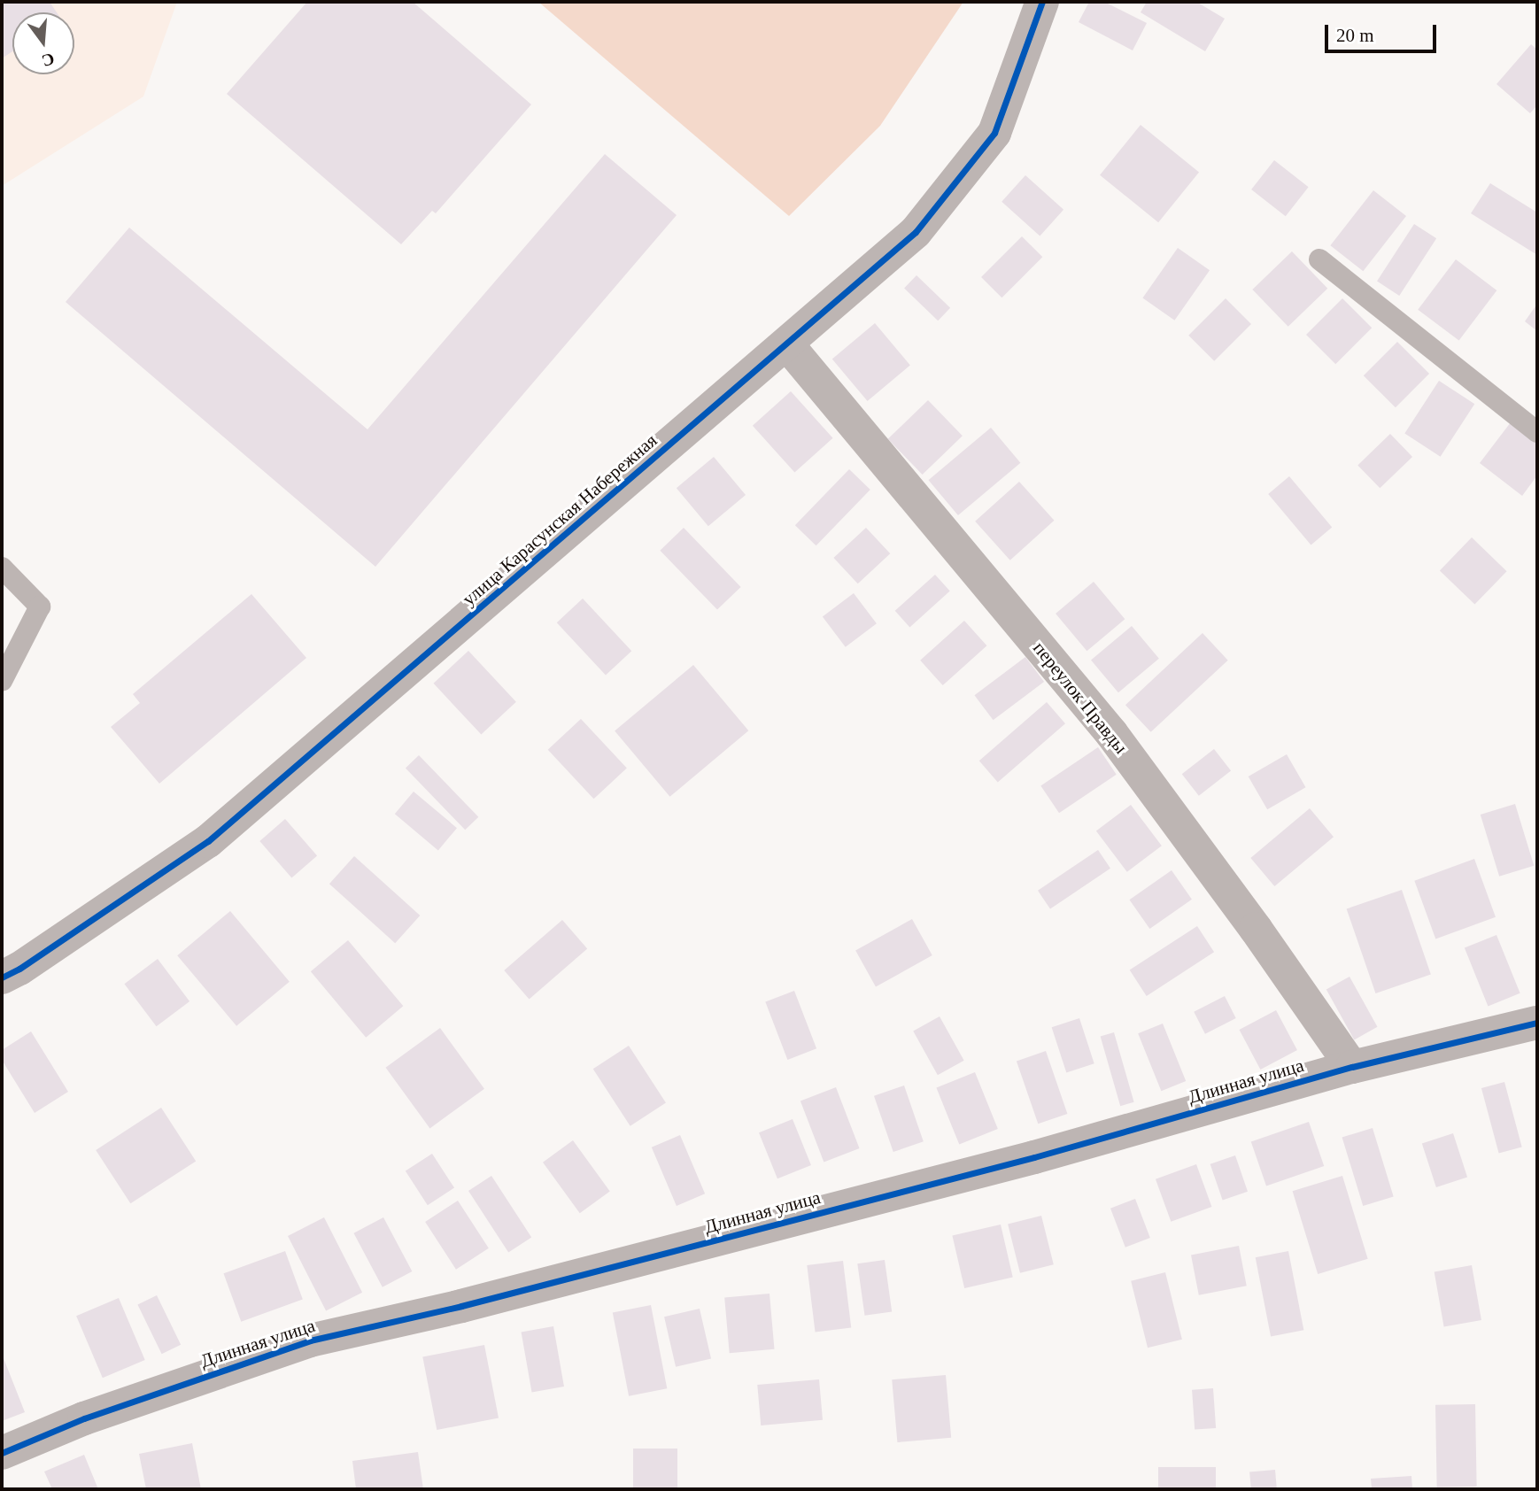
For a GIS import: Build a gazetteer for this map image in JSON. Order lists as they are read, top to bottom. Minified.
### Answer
{"streets":{"street":["улица Карасунская Набережная","переулок Правды","Длинная улица"]},"crossings":[["улица Карасунская Набережная","переулок Правды"],["переулок Правды","Длинная улица"]],"scale_bar":"20 m","north":"bottom"}
